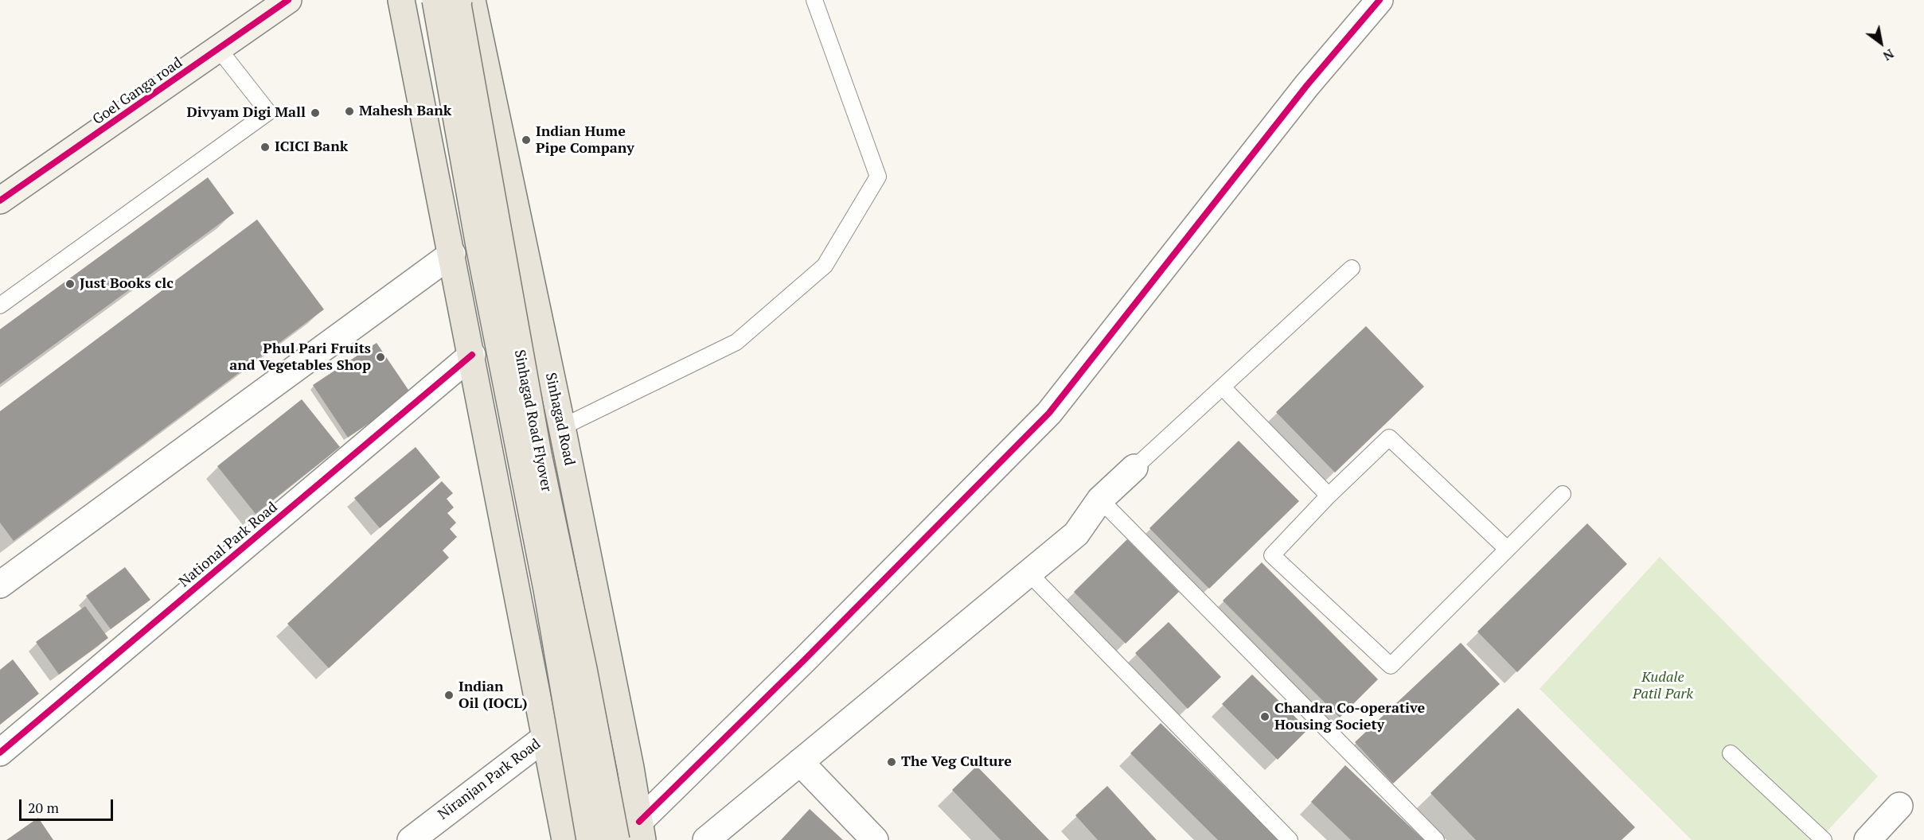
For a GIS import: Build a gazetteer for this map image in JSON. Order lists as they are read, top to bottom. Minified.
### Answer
{"streets":{"main road":["Sinhagad Road","Sinhagad Road Flyover"],"street":["Goel Ganga road","National Park Road","Niranjan Park Road"]},"parks":["Kudale Patil Park"],"places":["Mahesh Bank","Divyam Digi Mall","Indian Hume Pipe Company","ICICI Bank","Just Books clc","Phul Pari Fruits and Vegetables Shop","Indian Oil (IOCL)","Chandra Co-operative Housing Society","The Veg Culture"],"scale_bar":"20 m","north":"bottom right"}
